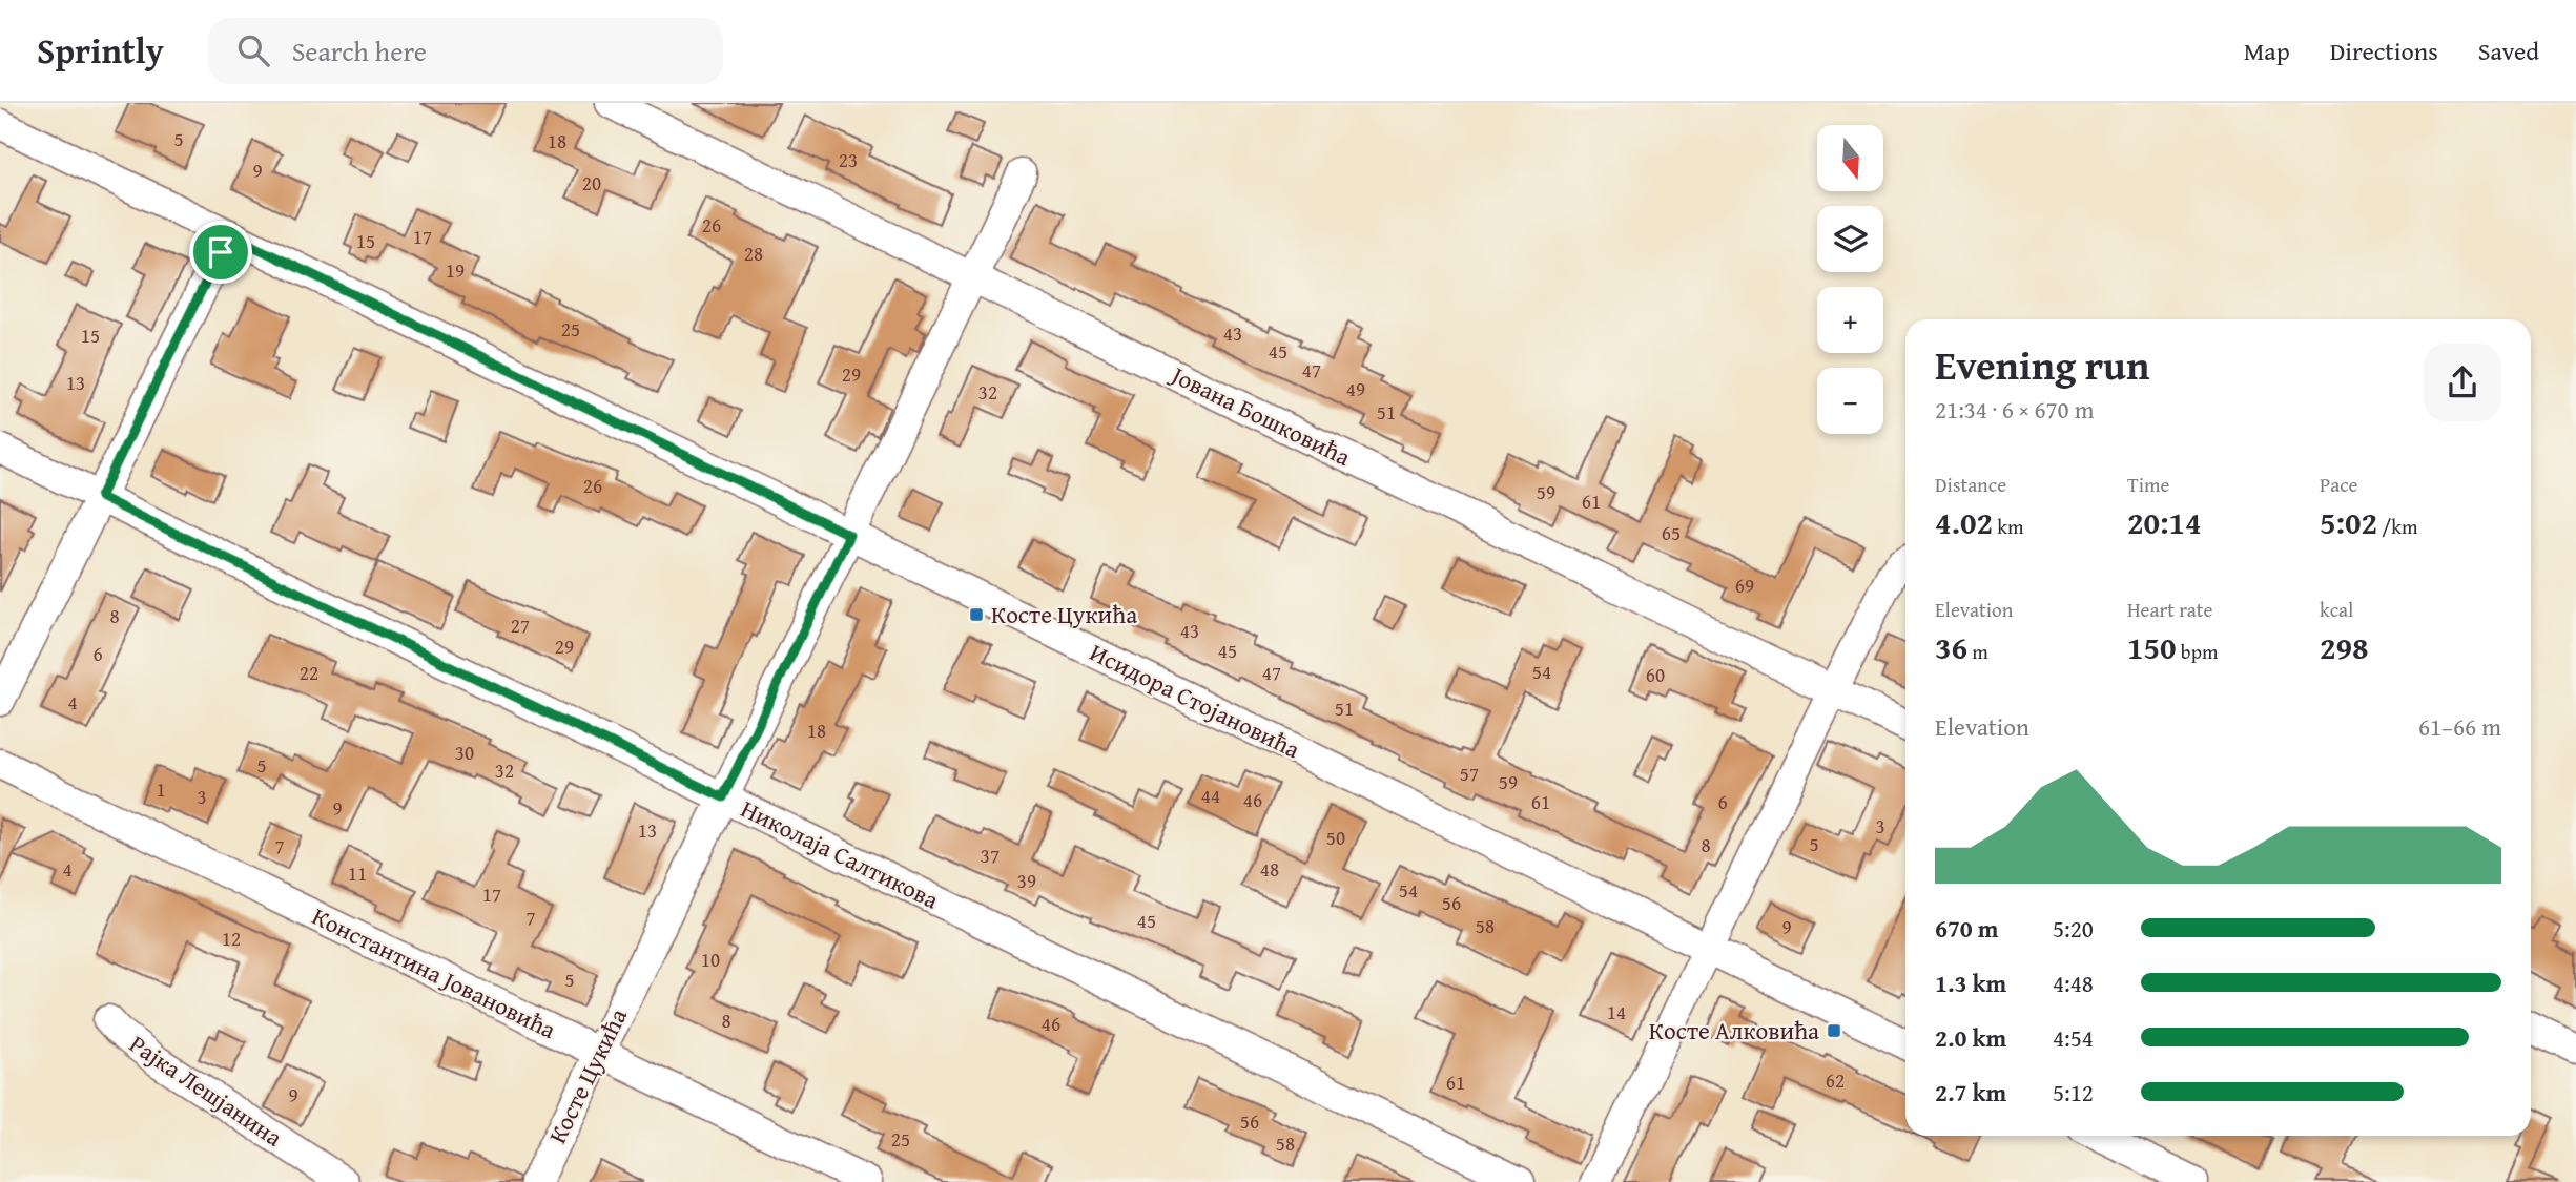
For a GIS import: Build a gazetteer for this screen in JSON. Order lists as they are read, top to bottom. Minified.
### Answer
{"streets":{"street":["Јована Бошковића","Исидора Стојановића","Николаја Салтикова","Константина Јовановића","Косте Цукића","Рајка Лешјанина"]},"crossings":[["Јована Бошковића","Косте Цукића"],["Исидора Стојановића","Косте Цукића"],["Николаја Салтикова","Косте Цукића"],["Константина Јовановића","Косте Цукића"]],"places":{"transit":["Косте Цукића","Косте Алковића"]},"house_numbers":["5","18","23","9","20","26","17","15","28","19","25","43","15","45","47","29","13","49","32","51","26","59","61","65","69","8","27","43","29","45","6","54","22","47","60","4","51","18","30","5","32","57","59","1","44","3","46","61","6","9","3","13","50","5","8","7","37","4","48","11","39","54","17","56","7","45","58","9","12","10","5","14","8","46","62","61","9","56","25","58"],"north":"bottom","page":{"header":"Sprintly","search":"Search here","nav":["Map","Directions","Saved"],"map_buttons":["+","−"],"heading":["Evening run","21:34 · 6 × 670 m"],"stats":[["Distance","4.02 km"],["Time","20:14"],["Pace","5:02 /km"],["Elevation","36 m"],["Heart rate","150 bpm"],["kcal","298"]],"chart":["Elevation","61–66 m"],"list":[{"name":"670 m","note":"5:20"},{"name":"1.3 km","note":"4:48"},{"name":"2.0 km","note":"4:54"},{"name":"2.7 km","note":"5:12"}]}}
